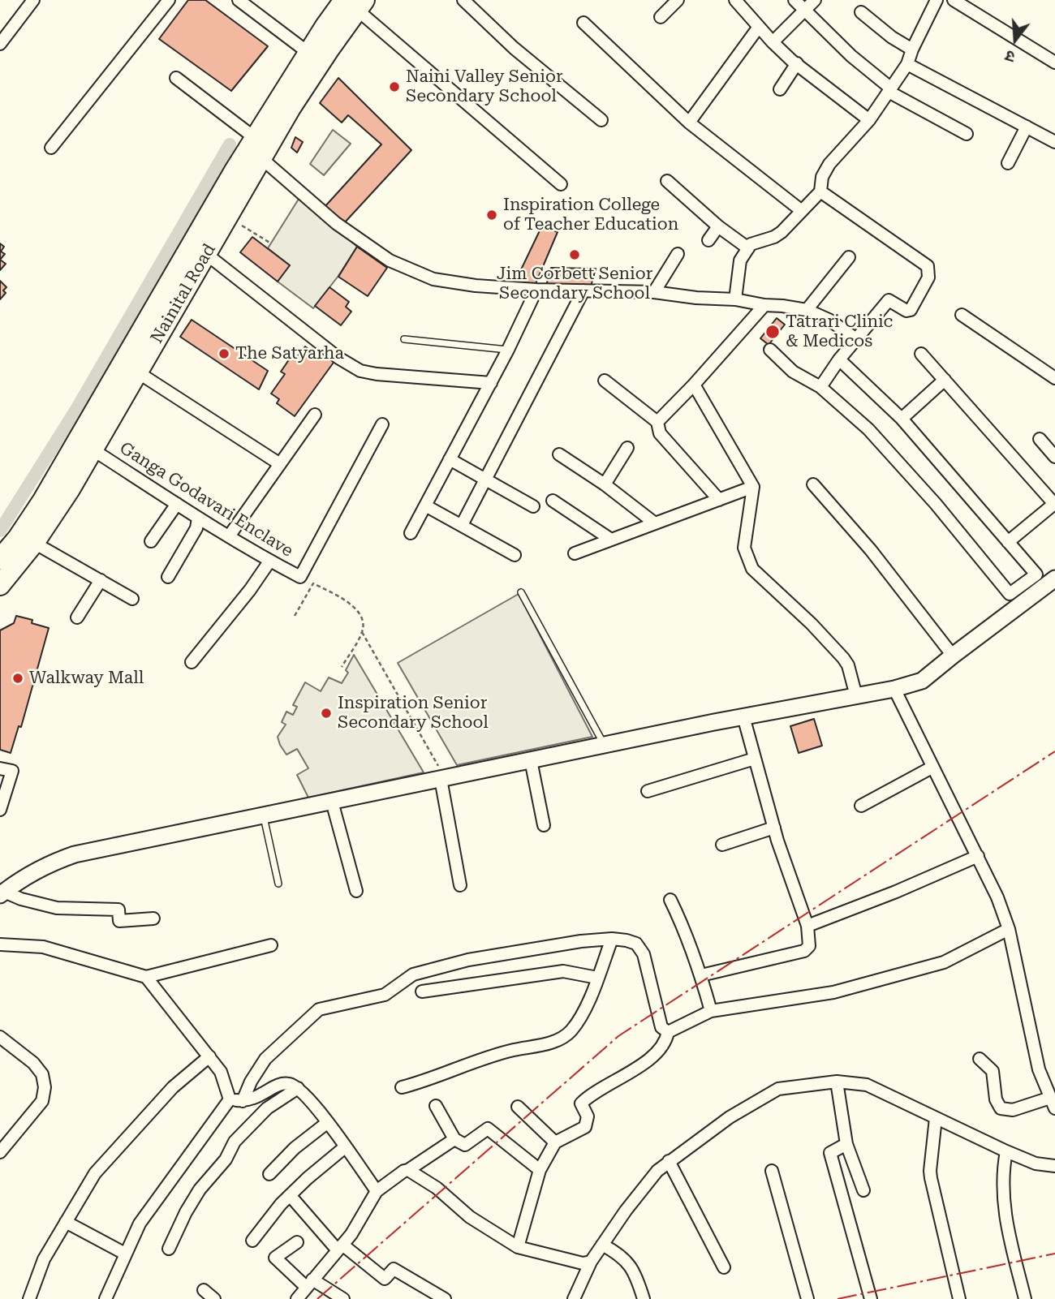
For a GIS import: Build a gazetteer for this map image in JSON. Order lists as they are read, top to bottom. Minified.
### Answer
{"streets":{"highway":["Nainital Road"],"street":["Ganga Godavari Enclave"]},"crossings":[["Nainital Road","Ganga Godavari Enclave"]],"places":["Naini Valley Senior Secondary School","Inspiration College of Teacher Education","Jim Corbett Senior Secondary School","Tatrari Clinic & Medicos","The Satyarha","Walkway Mall","Inspiration Senior Secondary School"],"north":"bottom"}
